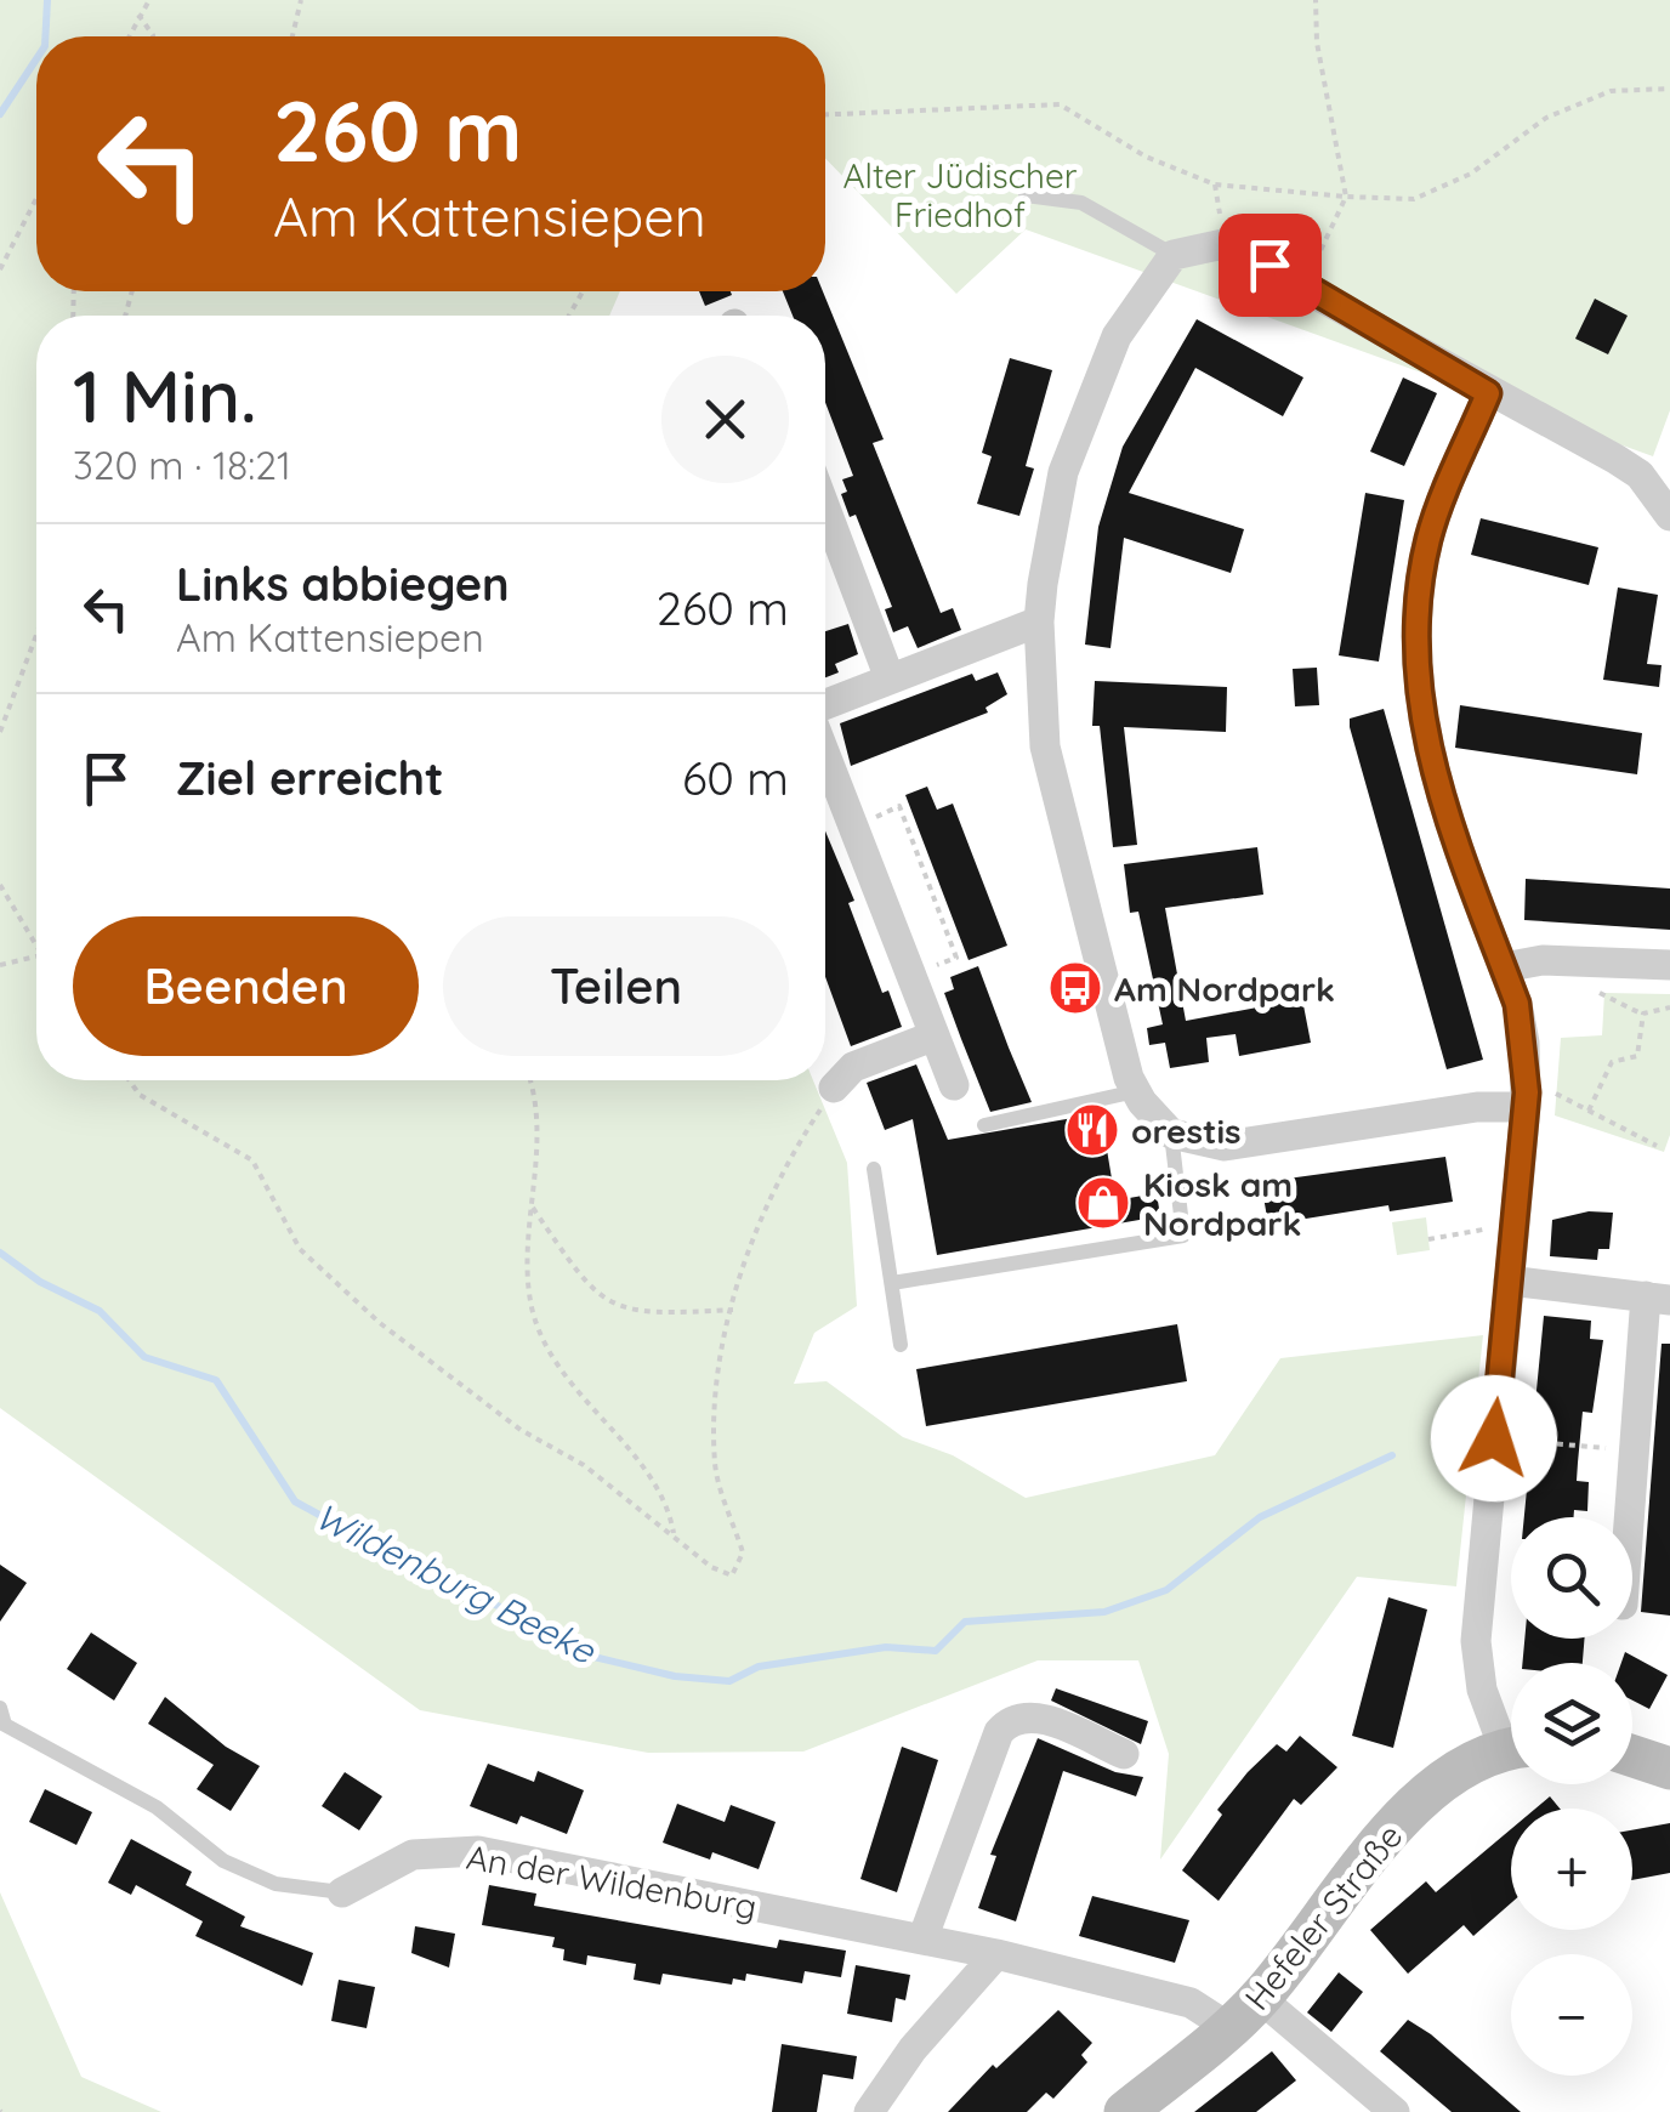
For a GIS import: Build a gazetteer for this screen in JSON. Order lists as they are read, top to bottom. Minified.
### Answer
{"streets":{"main road":["Hefeler Straße"],"street":["An der Wildenburg"]},"crossings":[["An der Wildenburg","Hefeler Straße"]],"water":["Wildenburg Beeke"],"parks":["Alter Jüdischer Friedhof"],"places":{"bus stop":["Am Nordpark"],"restaurant":["orestis"],"shop":["Kiosk am Nordpark"]},"page":{"turn":["260 m","Am Kattensiepen"],"heading":["1 Min.","320 m · 18:21"],"list":[{"name":"Links abbiegen","note":"Am Kattensiepen","value":"260 m"},{"name":"Ziel erreicht","value":"60 m"}],"buttons":["Beenden","Teilen"],"map_buttons":["+","−"]}}
